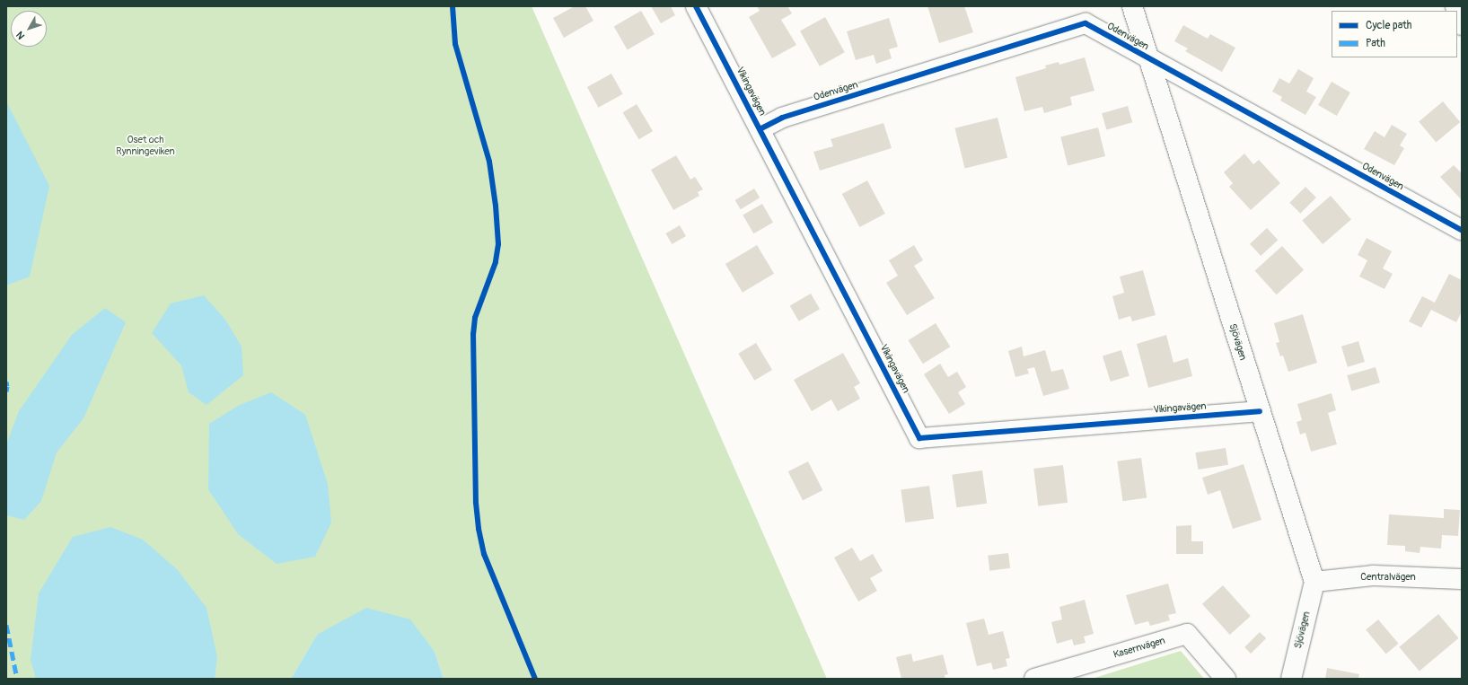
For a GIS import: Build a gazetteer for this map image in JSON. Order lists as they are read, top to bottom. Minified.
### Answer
{"streets":{"street":["Odenvägen","Vikingavägen","Sjövägen","Centralvägen","Kasernvägen"]},"crossings":[["Odenvägen","Vikingavägen"],["Odenvägen","Sjövägen"],["Vikingavägen","Sjövägen"],["Sjövägen","Centralvägen"]],"parks":["Oset och Rynningeviken"],"legend":["Cycle path","Path"],"north":"bottom left"}
